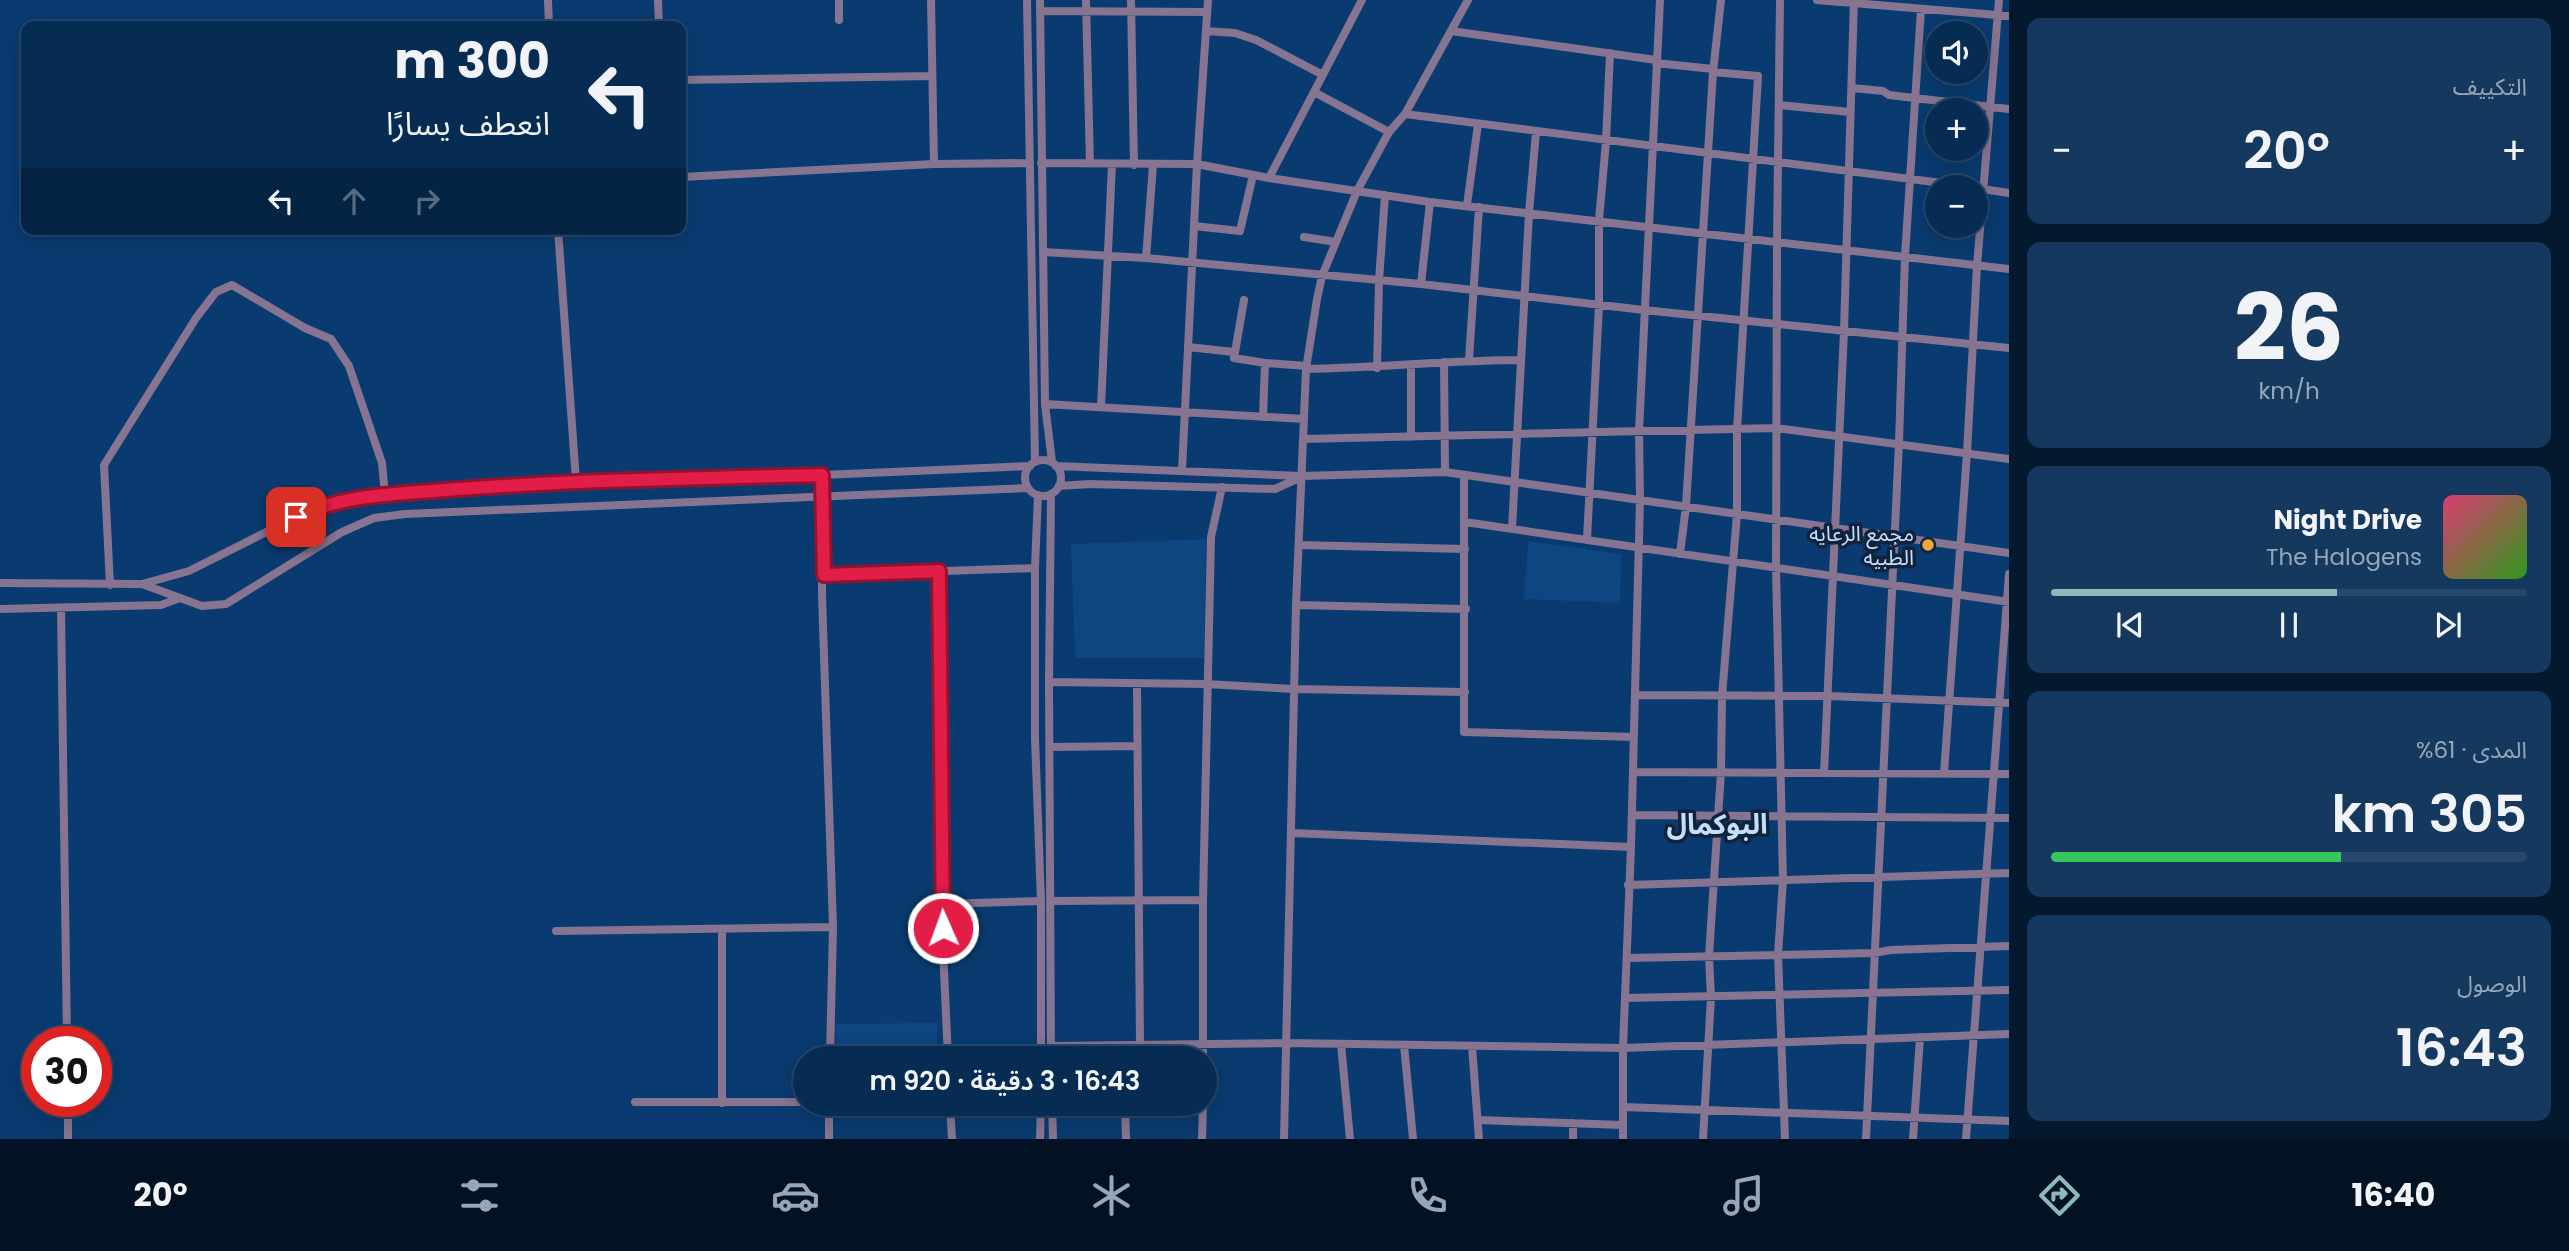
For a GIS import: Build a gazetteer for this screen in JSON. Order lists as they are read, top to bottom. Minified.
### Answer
{"districts":["البوكمال"],"places":["مجمع الرعايه الطبيه"],"page":{"tile":["التكييف",["26","km/h"],["المدى · 61%","305 km"],["الوصول","16:43"]],"map_buttons":["+","−"],"turn":["300 m","انعطف يسارًا"],"heat":["−","20°","+"],"song":["Night Drive","The Halogens"],"limit":"30","trip":"16:43 · 3 دقيقة · 920 m","tabs":["16:40","20°"]}}
